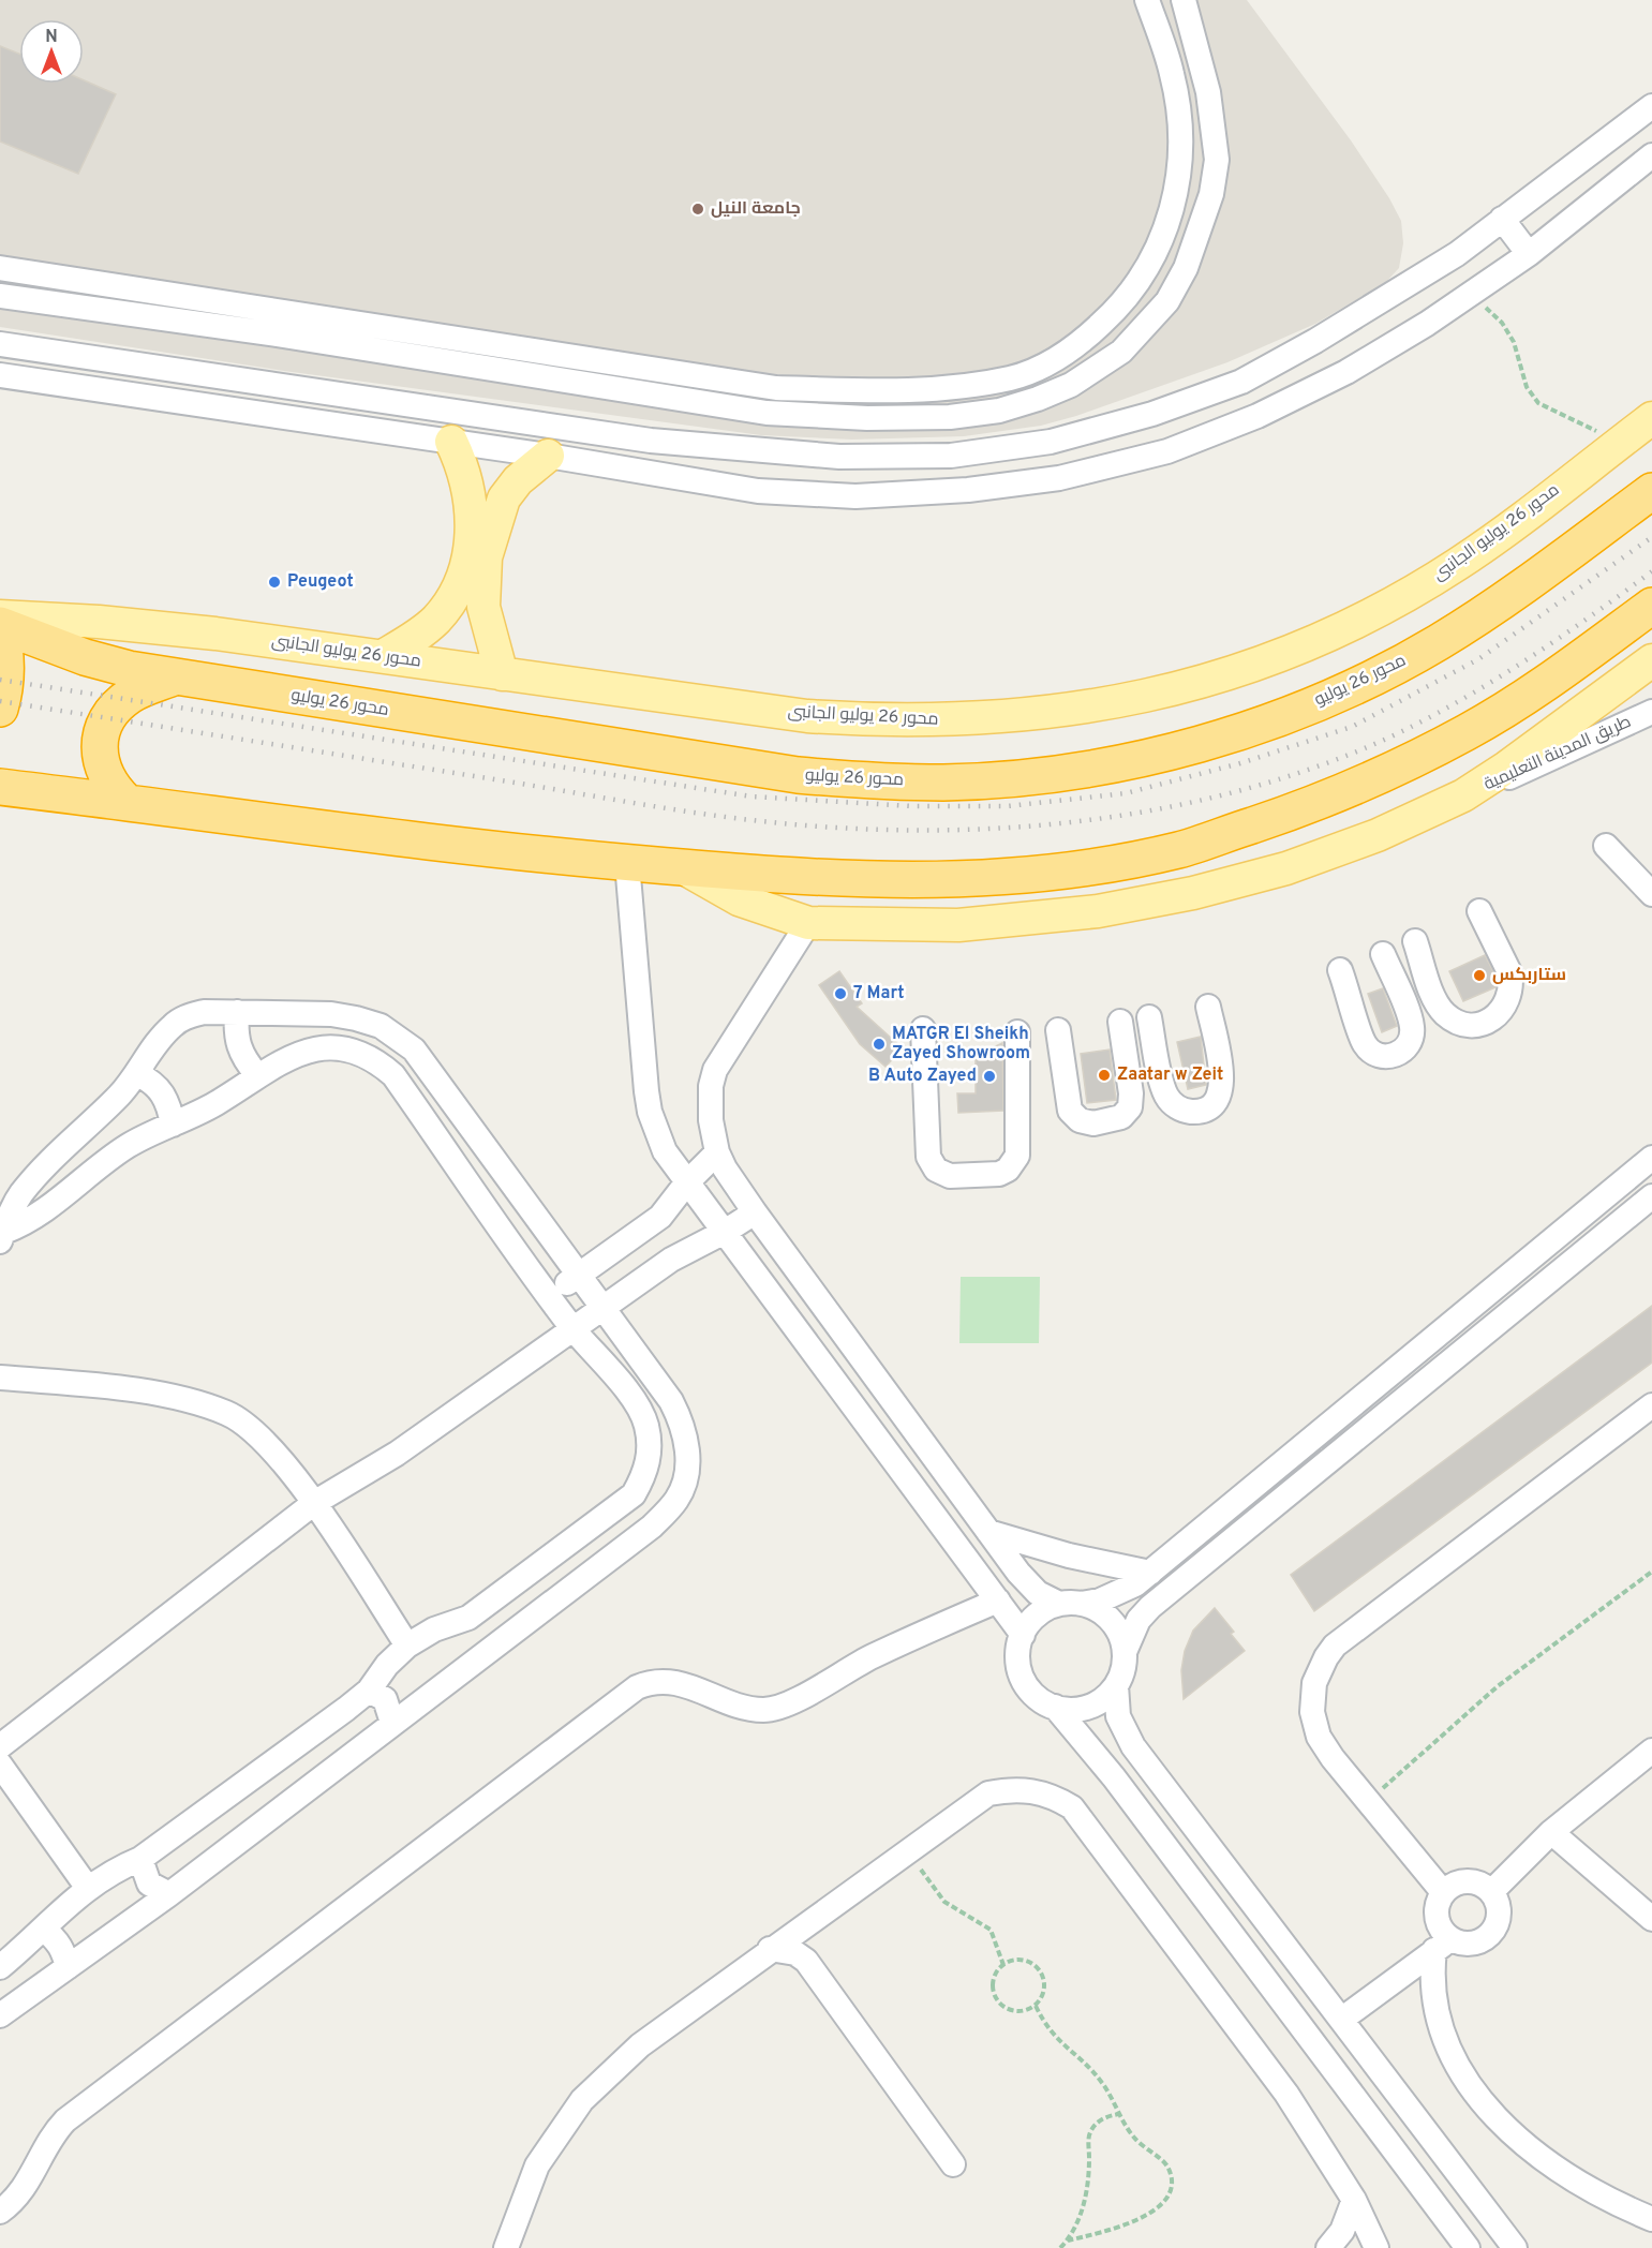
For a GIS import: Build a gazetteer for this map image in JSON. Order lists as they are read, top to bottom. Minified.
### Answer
{"streets":{"highway":["محور 26 يوليو"],"main road":["محور 26 يوليو الجانبى"],"street":["طريق المدينة التعليمية"]},"places":["جامعة النيل","Peugeot","ستاربكس","7 Mart","MATGR El Sheikh Zayed Showroom","Zaatar w Zeit","B Auto Zayed"],"north":"top"}
